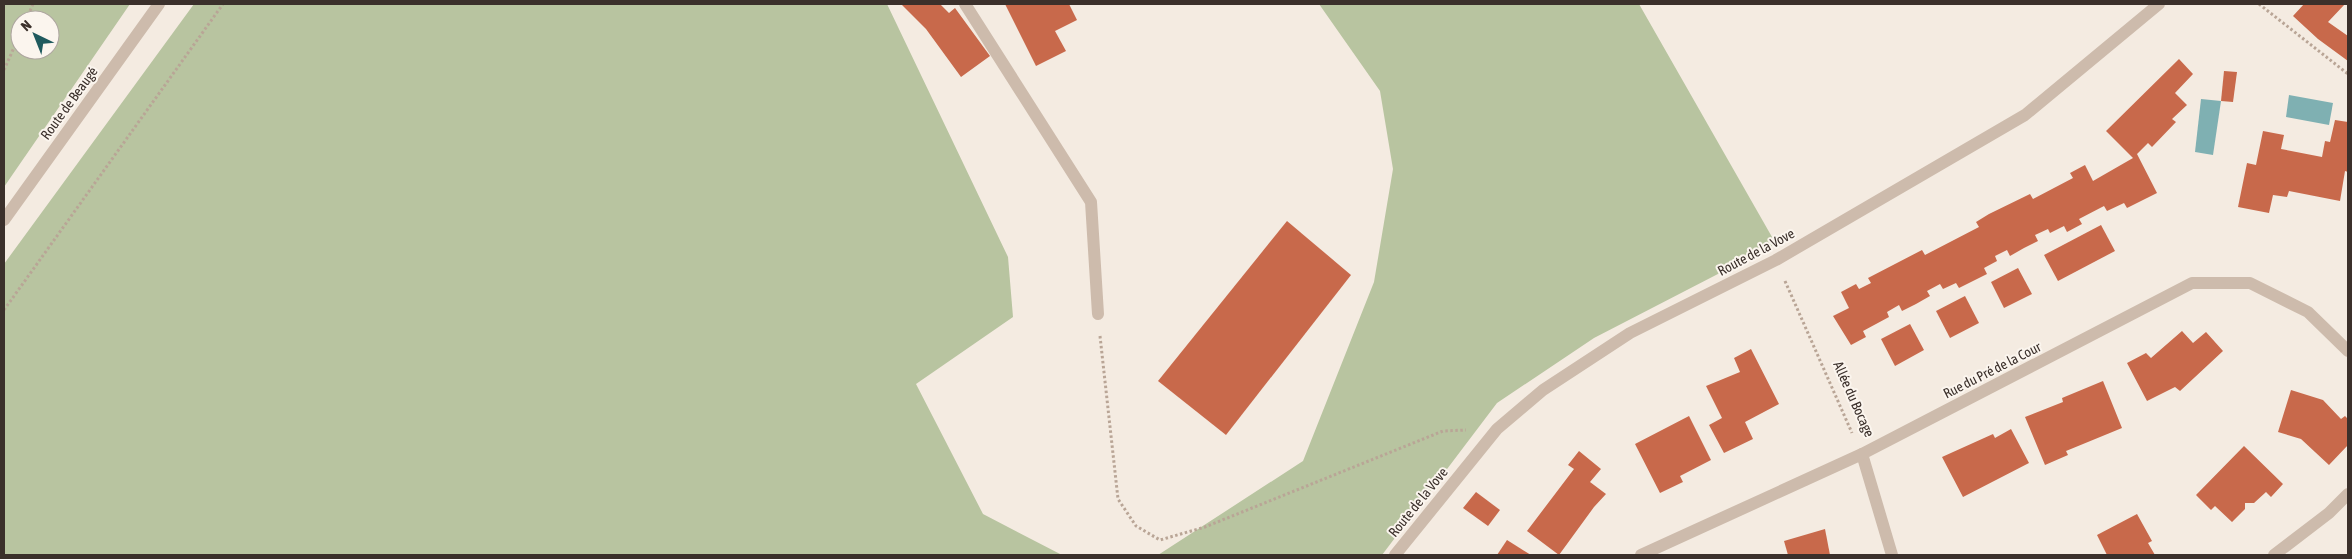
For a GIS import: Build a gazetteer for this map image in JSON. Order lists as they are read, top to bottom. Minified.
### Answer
{"streets":{"street":["Route de Beaugé","Route de la Vove","Rue du Pré de la Cour","Allée du Bocage"]},"crossings":[["Route de la Vove","Allée du Bocage"],["Rue du Pré de la Cour","Allée du Bocage"]],"north":"top left"}
